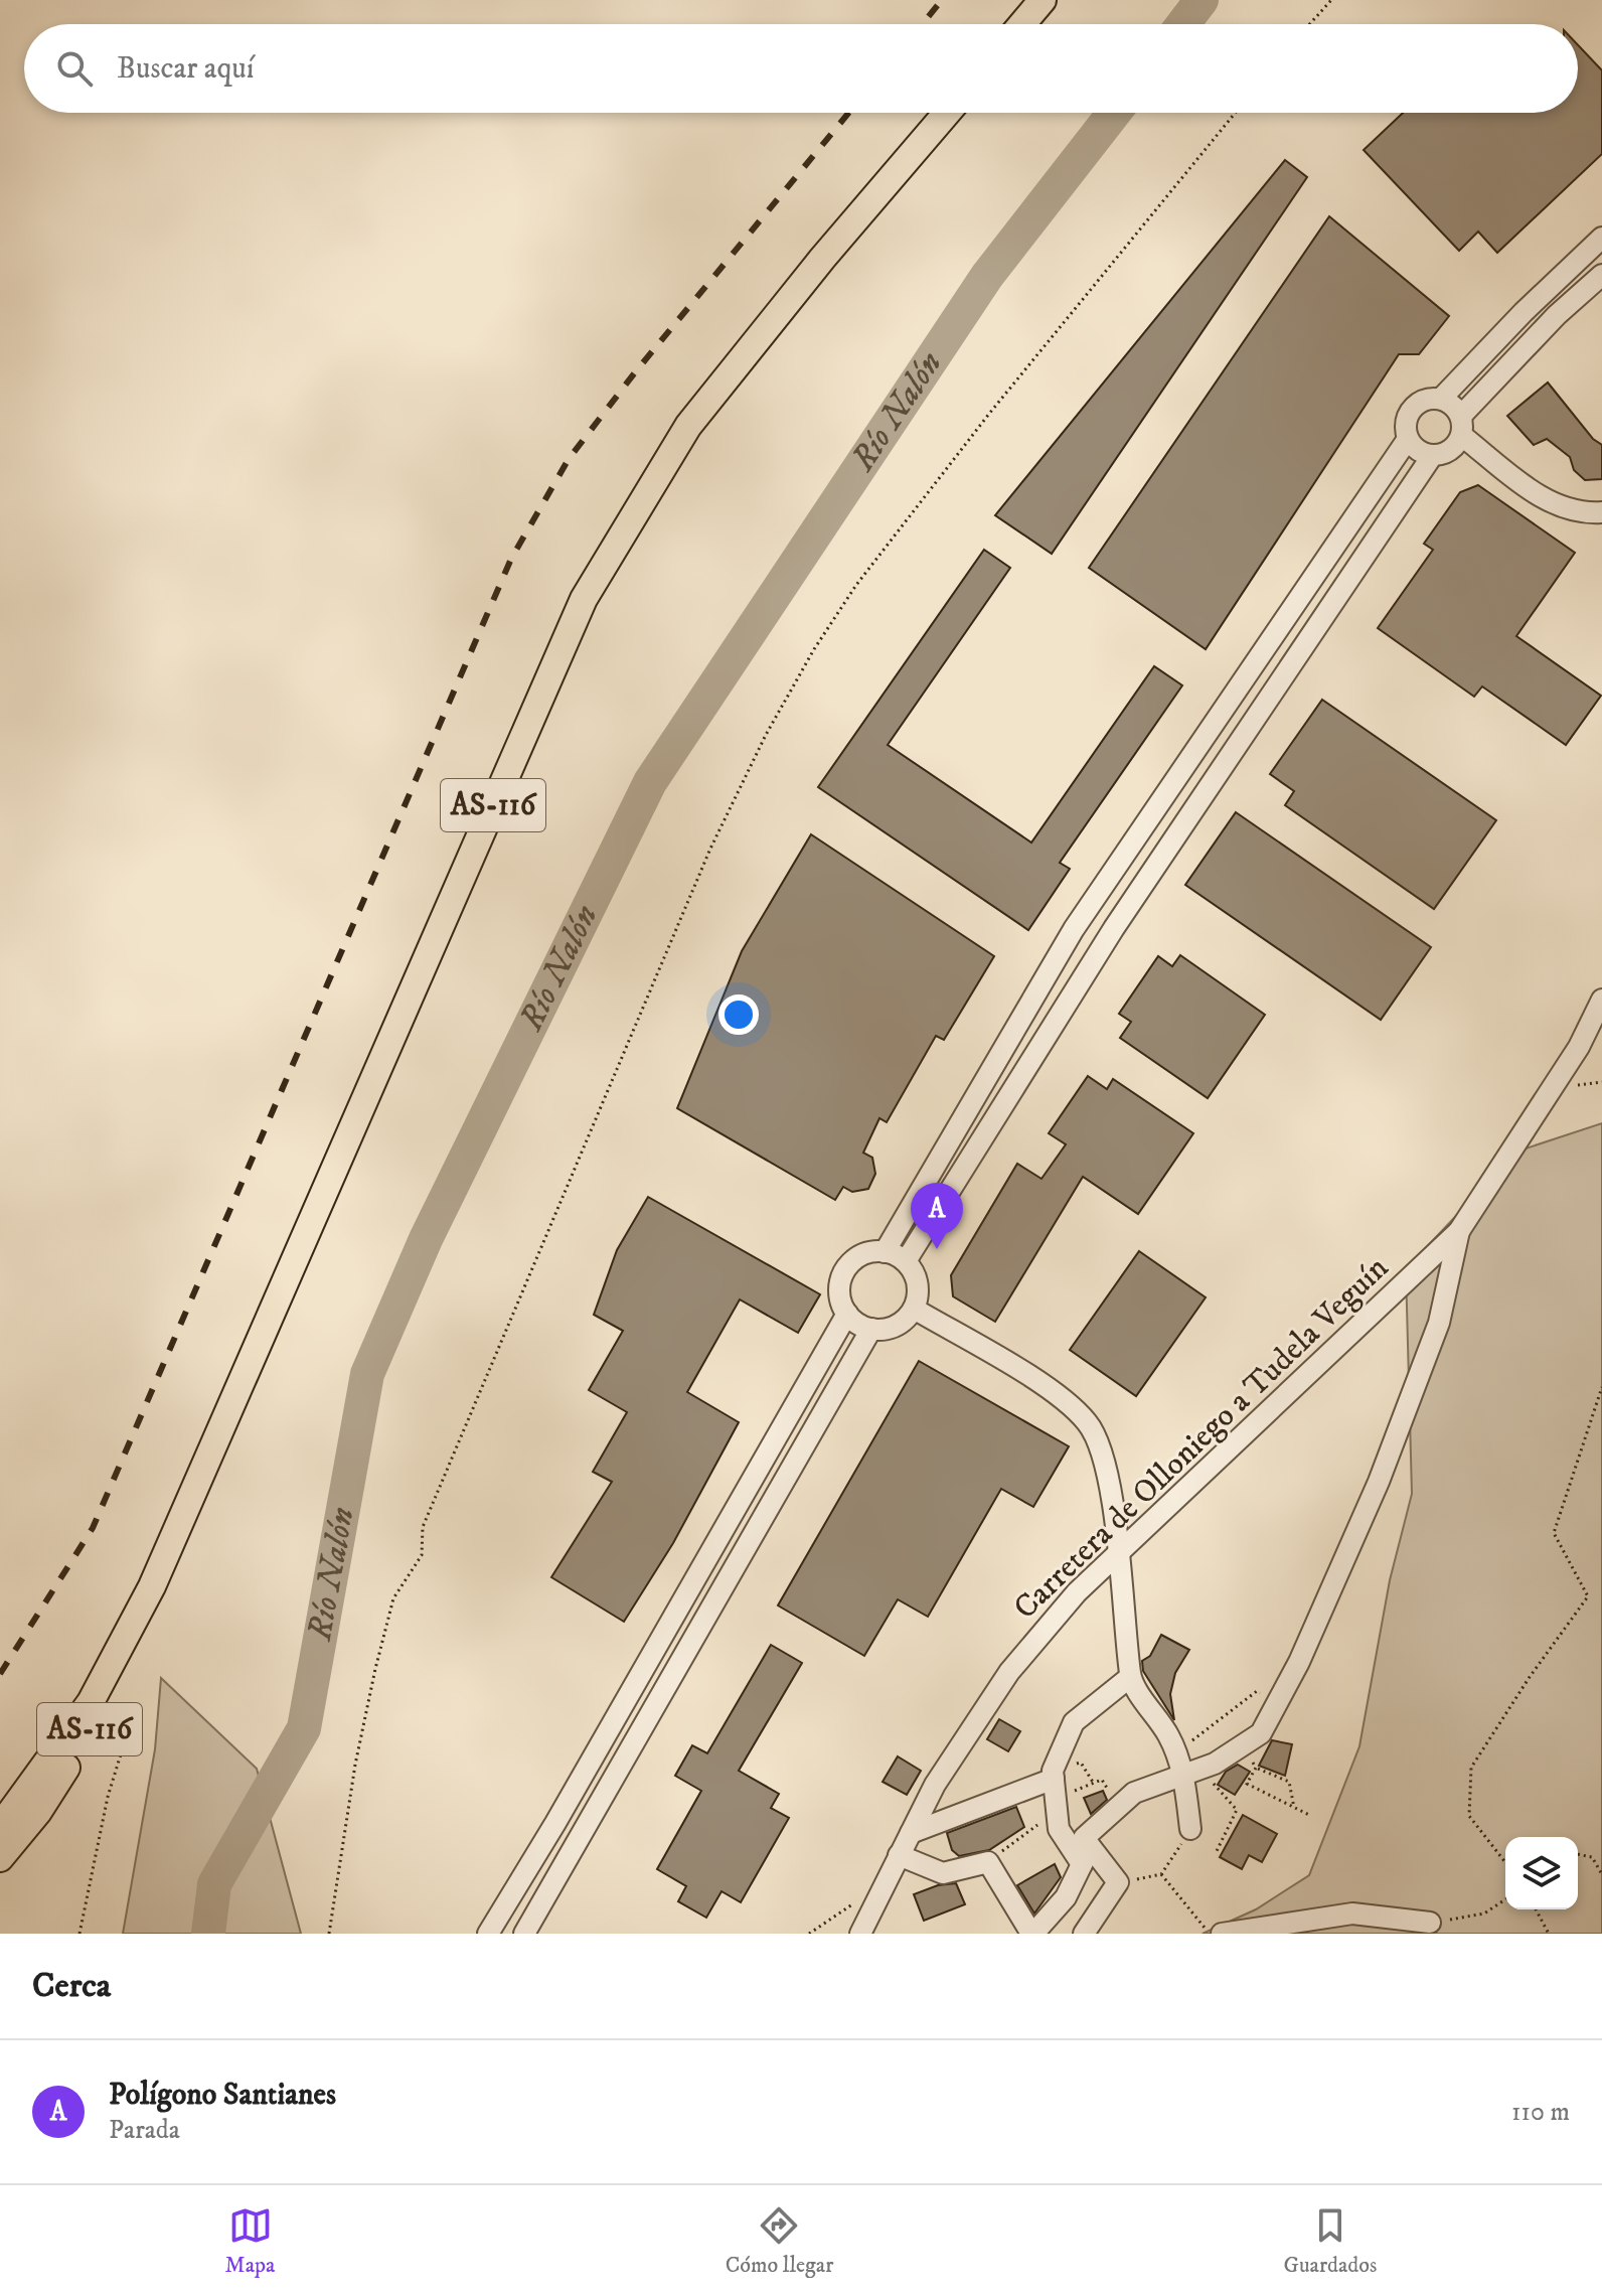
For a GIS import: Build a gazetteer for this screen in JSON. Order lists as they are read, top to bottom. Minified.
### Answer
{"streets":{"main road":["AS-116"],"street":["Carretera de Olloniego a Tudela Veguín"]},"water":["Río Nalón"],"page":{"search":"Buscar aquí","pins":"A","heading":"Cerca","list":[{"mark":"A","name":"Polígono Santianes","note":"Parada","value":"110 m"}],"nav":["Mapa","Cómo llegar","Guardados"]}}
